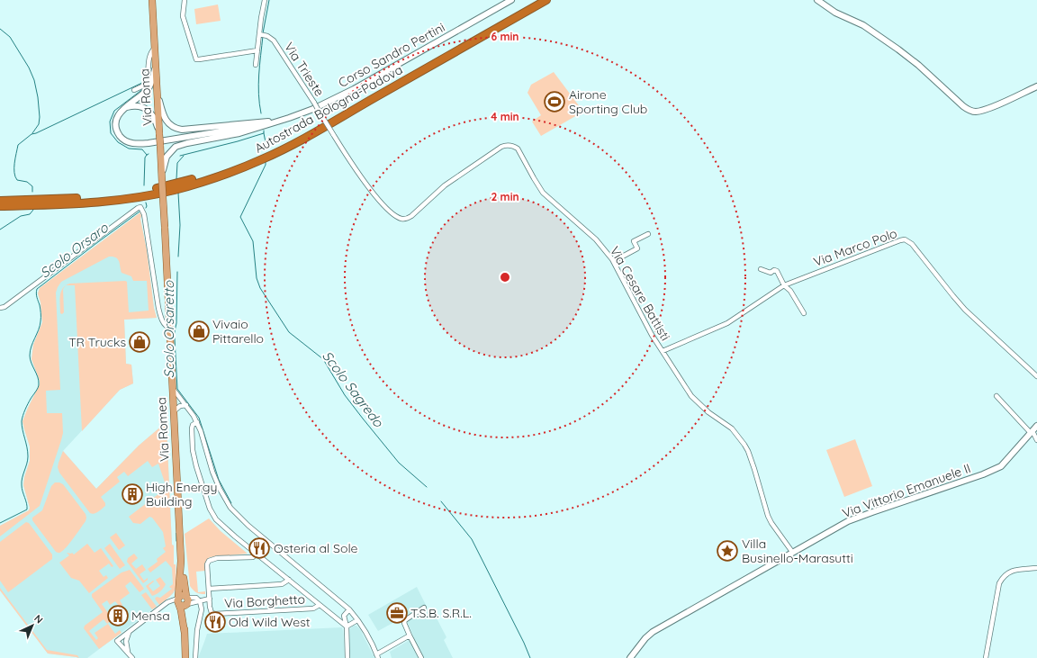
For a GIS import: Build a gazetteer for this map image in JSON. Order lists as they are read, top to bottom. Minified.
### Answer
{"streets":{"highway":["Autostrada Bologna-Padova"],"main road":["Via Roma","Via Romea"],"street":["Corso Sandro Pertini","Via Trieste","Via Marco Polo","Via Cesare Battisti","Via Vittorio Emanuele II","Via Borghetto"]},"crossings":[["Corso Sandro Pertini","Via Roma"],["Corso Sandro Pertini","Via Romea"],["Via Trieste","Via Cesare Battisti"],["Via Roma","Via Romea"],["Via Marco Polo","Via Cesare Battisti"],["Via Cesare Battisti","Via Vittorio Emanuele II"]],"water":["Scolo Orsaro","Scolo Orsaretto","Scolo Sagredo"],"places":{"sports":["Airone Sporting Club"],"shop":["Vivaio Pittarello","TR Trucks"],"building":["High Energy Building","Mensa"],"restaurant":["Osteria al Sole","Old Wild West"],"place":["Villa Businello-Marasutti"],"office":["T.S.B. S.R.L."]},"north":"top right","rings":["6 min","4 min","2 min"]}
